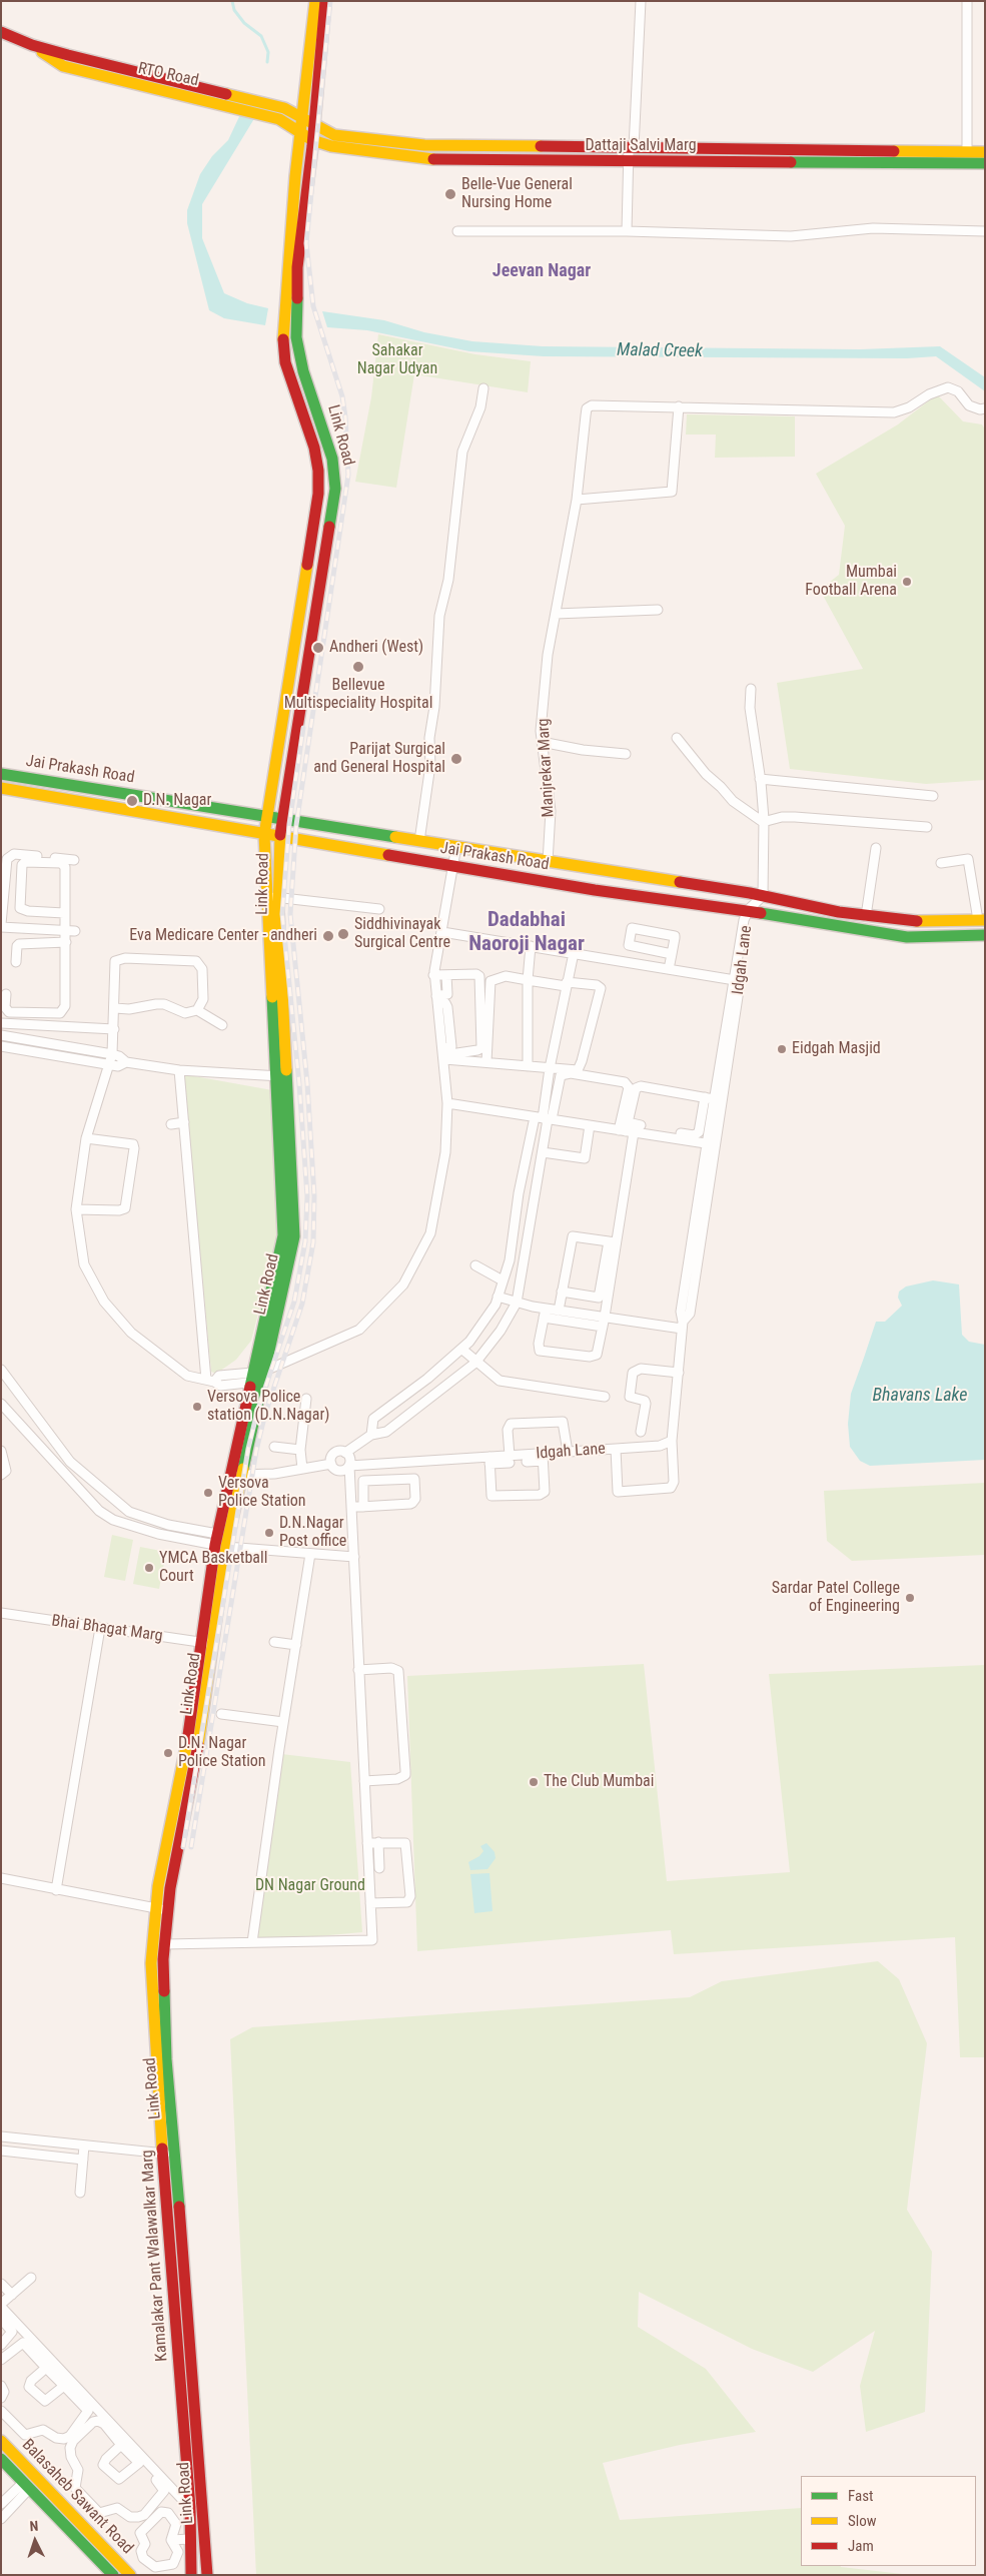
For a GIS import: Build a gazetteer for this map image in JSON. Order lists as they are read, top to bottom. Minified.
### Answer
{"streets":{"main road":["RTO Road","Dattaji Salvi Marg","Link Road","Jai Prakash Road","Kamalakar Pant Walawalkar Marg","Balasaheb Sawant Road"],"street":["Manjrekar Marg","Idgah Lane","Bhai Bhagat Marg"]},"crossings":[["RTO Road","Dattaji Salvi Marg"],["RTO Road","Link Road"],["Dattaji Salvi Marg","Link Road"],["Link Road","Jai Prakash Road"],["Link Road","Kamalakar Pant Walawalkar Marg"],["Manjrekar Marg","Jai Prakash Road"],["Jai Prakash Road","Idgah Lane"],["Bhai Bhagat Marg","Kamalakar Pant Walawalkar Marg"]],"districts":["Jeevan Nagar","Dadabhai Naoroji Nagar"],"water":["Malad Creek","Bhavans Lake"],"parks":["Sahakar Nagar Udyan","DN Nagar Ground"],"places":["Belle-Vue General Nursing Home","Mumbai Football Arena","Andheri (West)","Bellevue Multispeciality Hospital","Parijat Surgical and General Hospital","D.N. Nagar","Siddhivinayak Surgical Centre","Eva Medicare Center - andheri","Eidgah Masjid","Versova Police station (D.N.Nagar)","Versova Police Station","D.N.Nagar Post office","YMCA Basketball Court","Sardar Patel College of Engineering","D.N. Nagar Police Station","The Club Mumbai"],"legend":["Fast","Slow","Jam"],"north":"top"}
